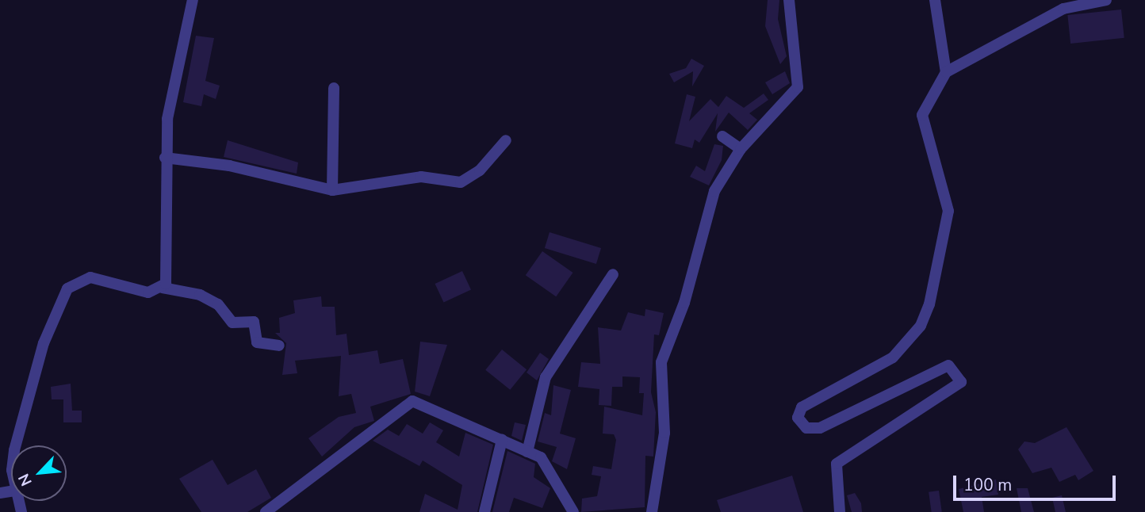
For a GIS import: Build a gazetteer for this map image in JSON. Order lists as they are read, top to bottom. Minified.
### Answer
{"scale_bar":"100 m","north":"bottom left"}
